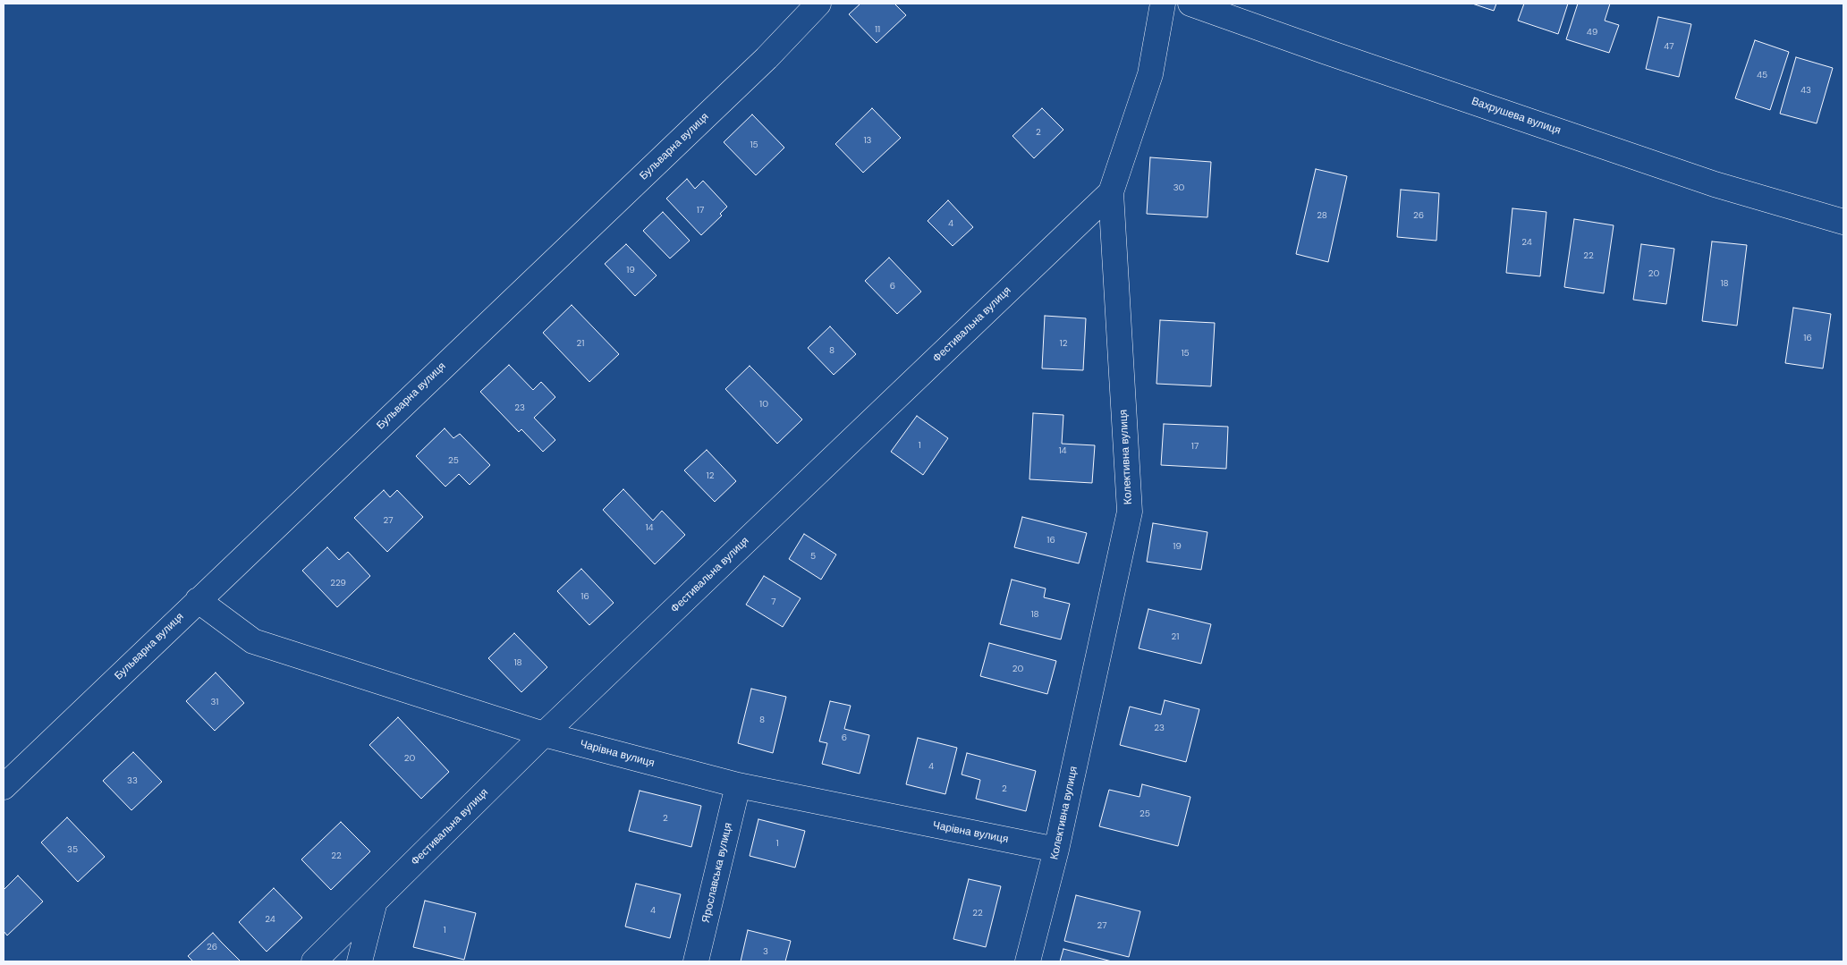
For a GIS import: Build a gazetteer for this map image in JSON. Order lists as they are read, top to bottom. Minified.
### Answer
{"streets":{"street":["Вахрушева вулиця","Бульварна вулиця","Фестивальна вулиця","Колективна вулиця","Чарівна вулиця","Ярославська вулиця"]},"crossings":[["Бульварна вулиця","Чарівна вулиця"],["Фестивальна вулиця","Колективна вулиця"],["Фестивальна вулиця","Чарівна вулиця"],["Колективна вулиця","Чарівна вулиця"],["Чарівна вулиця","Ярославська вулиця"]],"house_numbers":["11","49","47","45","43","2","13","15","30","17","28","26","4","24","22","19","20","18","6","16","21","12","8","15","10","23","1","17","14","25","12","27","14","16","19","5","229","16","7","18","21","18","20","31","8","23","6","20","4","33","2","25","2","1","35","22","4","22","24","27","1","26","3"]}
